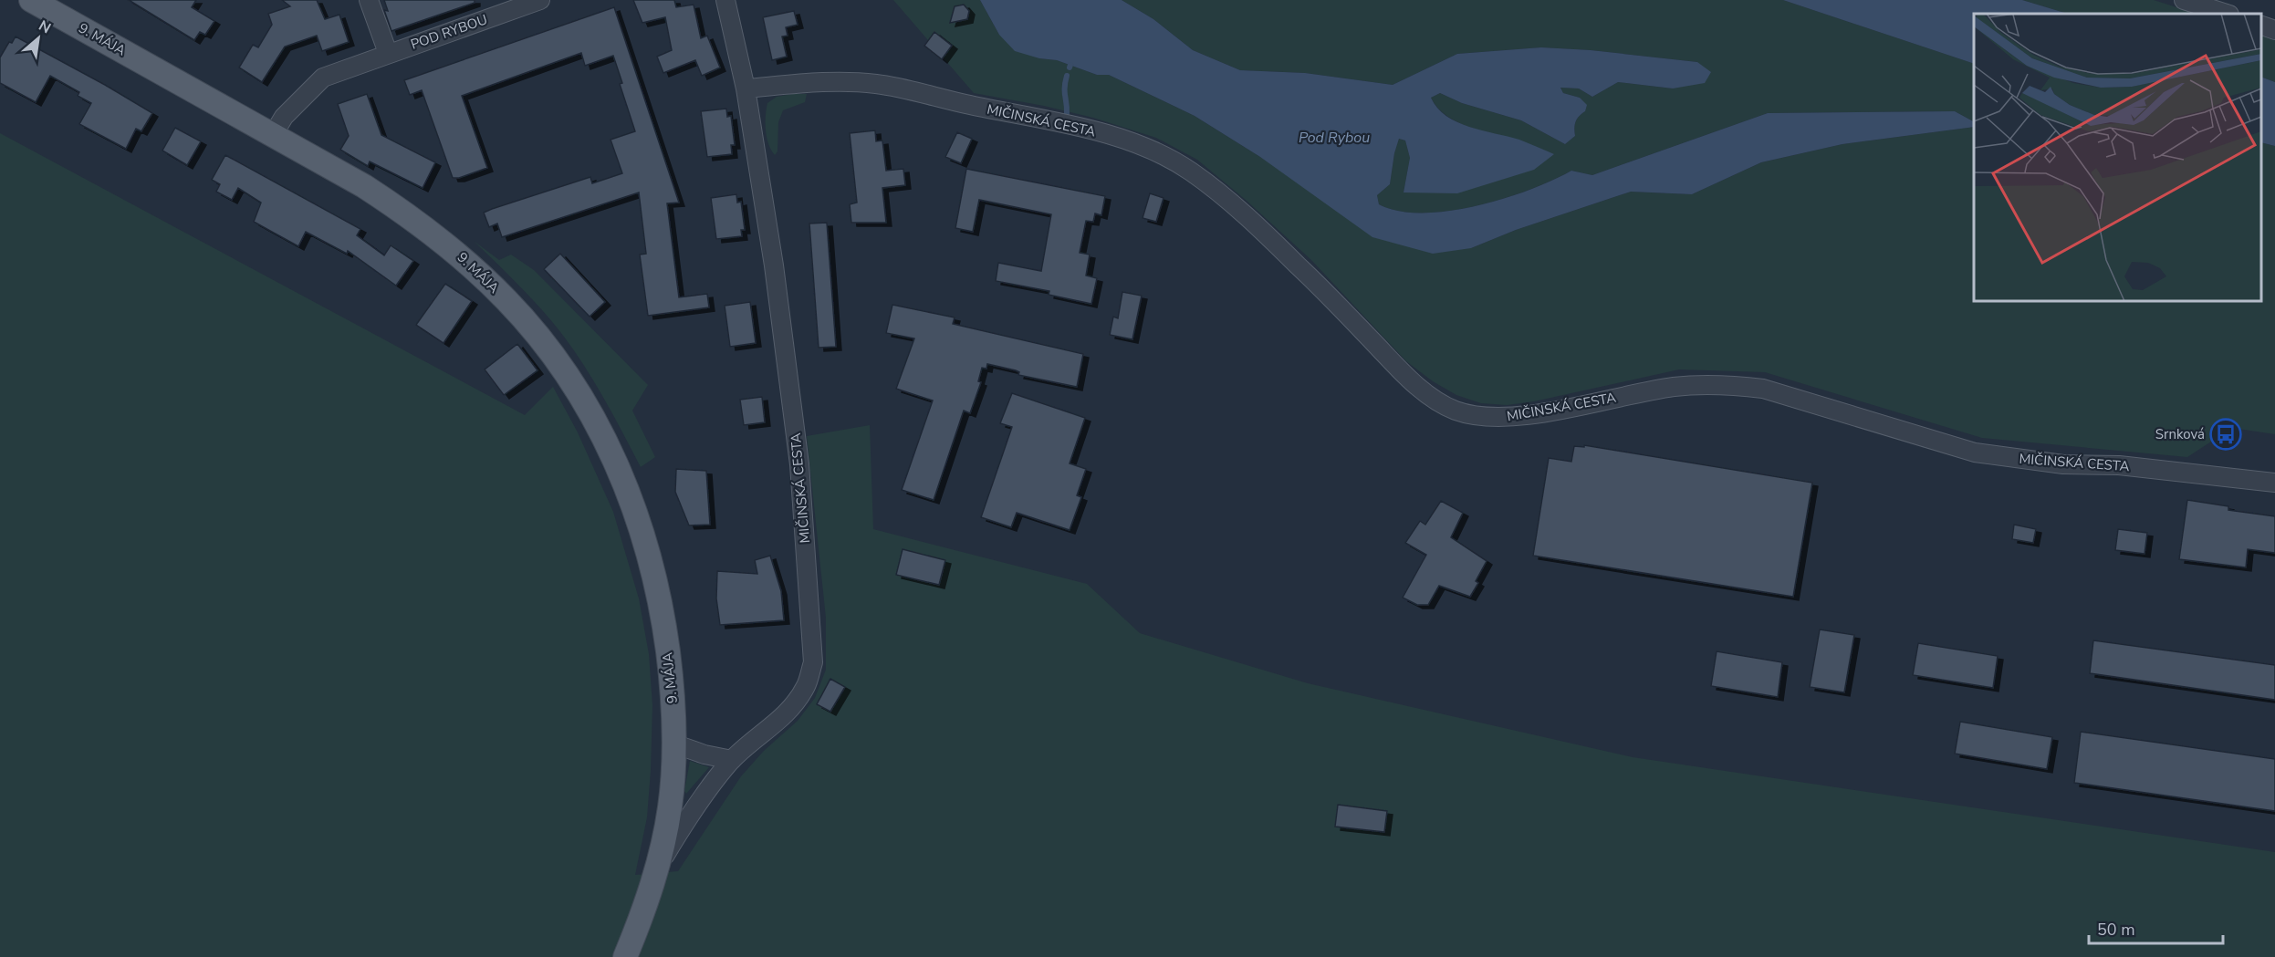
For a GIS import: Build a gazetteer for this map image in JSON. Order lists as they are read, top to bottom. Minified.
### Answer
{"streets":{"main road":["9. MÁJA"],"street":["POD RYBOU","MIČINSKÁ CESTA"]},"crossings":[["POD RYBOU","9. MÁJA"],["9. MÁJA","MIČINSKÁ CESTA"]],"water":["Pod Rybou"],"places":{"bus stop":["Srnková"]},"scale_bar":"50 m","north":"top right"}
